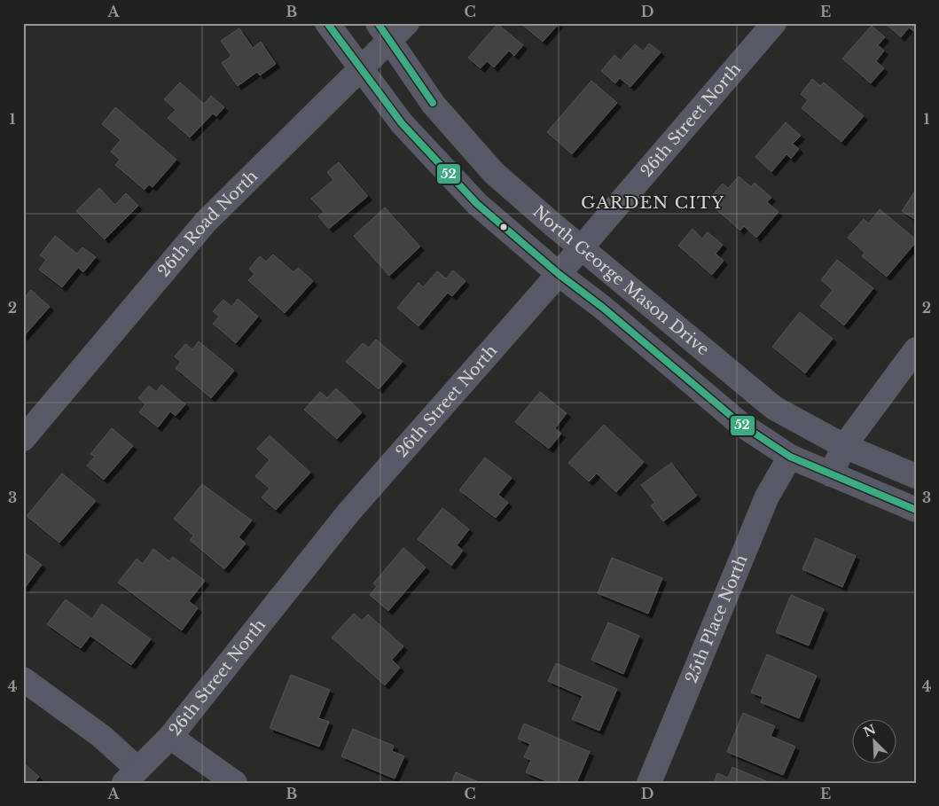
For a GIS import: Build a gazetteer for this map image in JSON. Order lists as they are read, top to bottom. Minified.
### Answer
{"streets":{"street":["26th Street North","26th Road North","North George Mason Drive","25th Place North"]},"crossings":[["26th Street North","North George Mason Drive"],["26th Road North","North George Mason Drive"],["North George Mason Drive","25th Place North"]],"districts":["GARDEN CITY"],"lines":["transit line 52"],"north":"top left","grid":{"columns":["A","B","C","D","E"],"rows":["1","2","3","4"]}}
